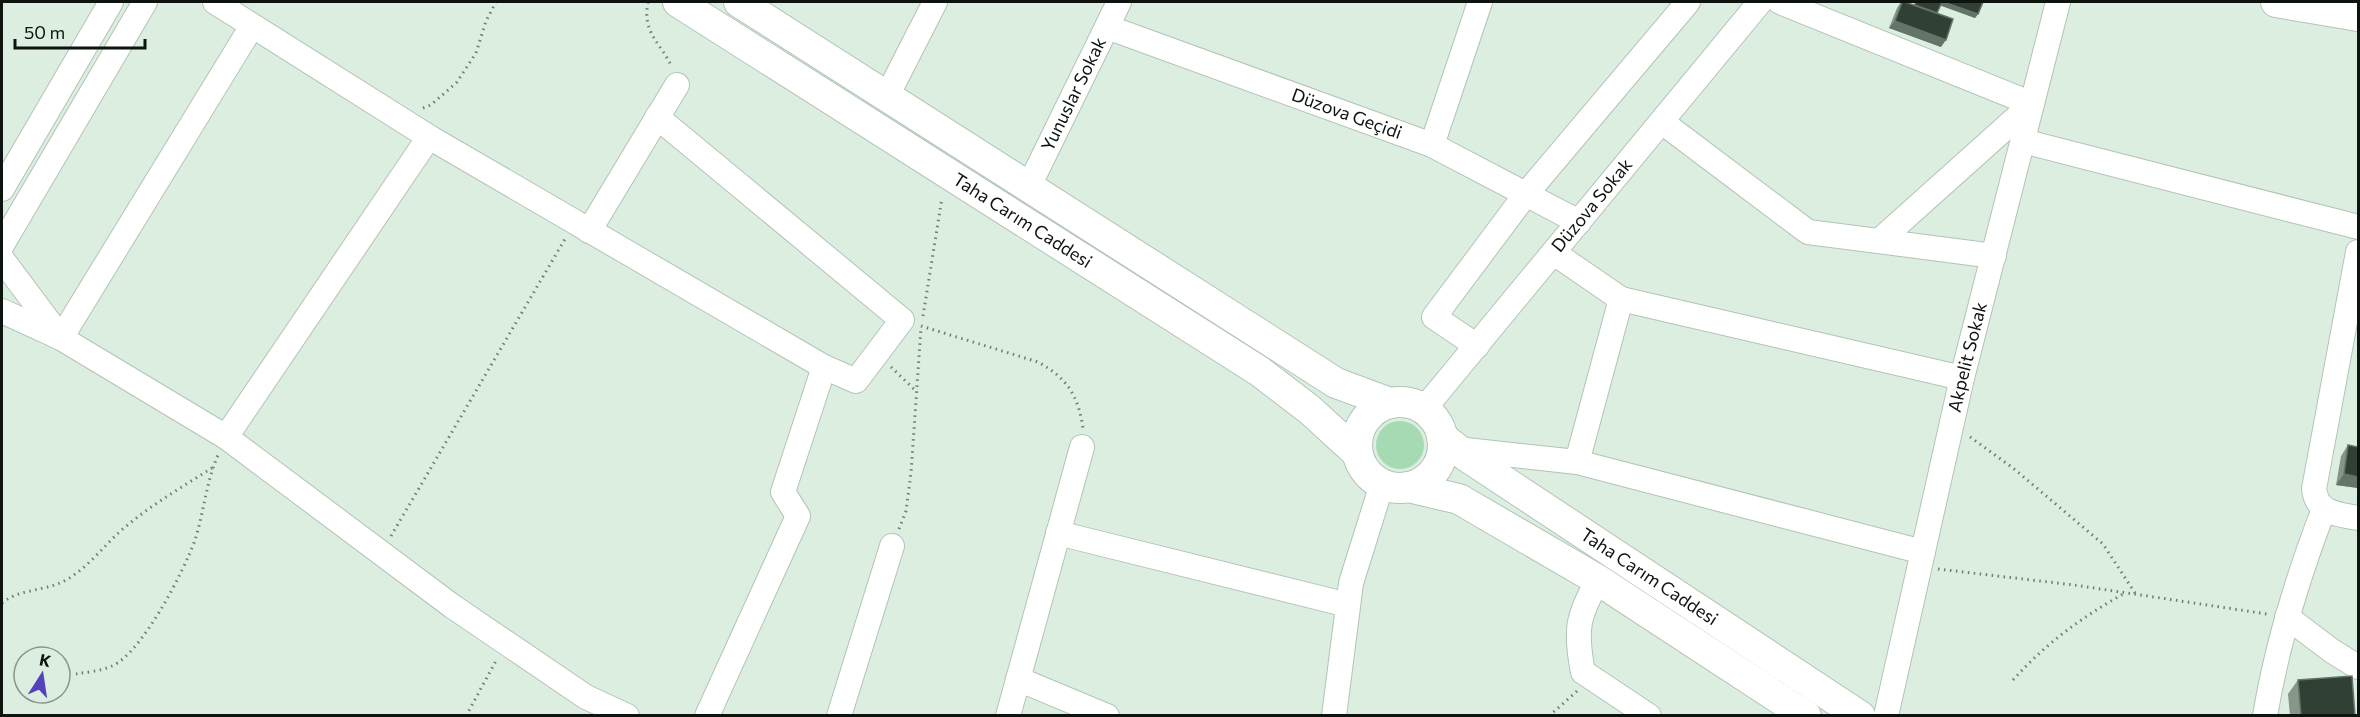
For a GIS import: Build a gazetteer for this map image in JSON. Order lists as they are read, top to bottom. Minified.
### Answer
{"streets":{"main road":["Taha Carım Caddesi"],"street":["Yunuslar Sokak","Düzova Geçidi","Düzova Sokak","Akpelit Sokak"]},"crossings":[["Yunuslar Sokak","Düzova Geçidi"],["Yunuslar Sokak","Taha Carım Caddesi"],["Düzova Geçidi","Düzova Sokak"],["Düzova Sokak","Taha Carım Caddesi"]],"scale_bar":"50 m","north":"top"}
